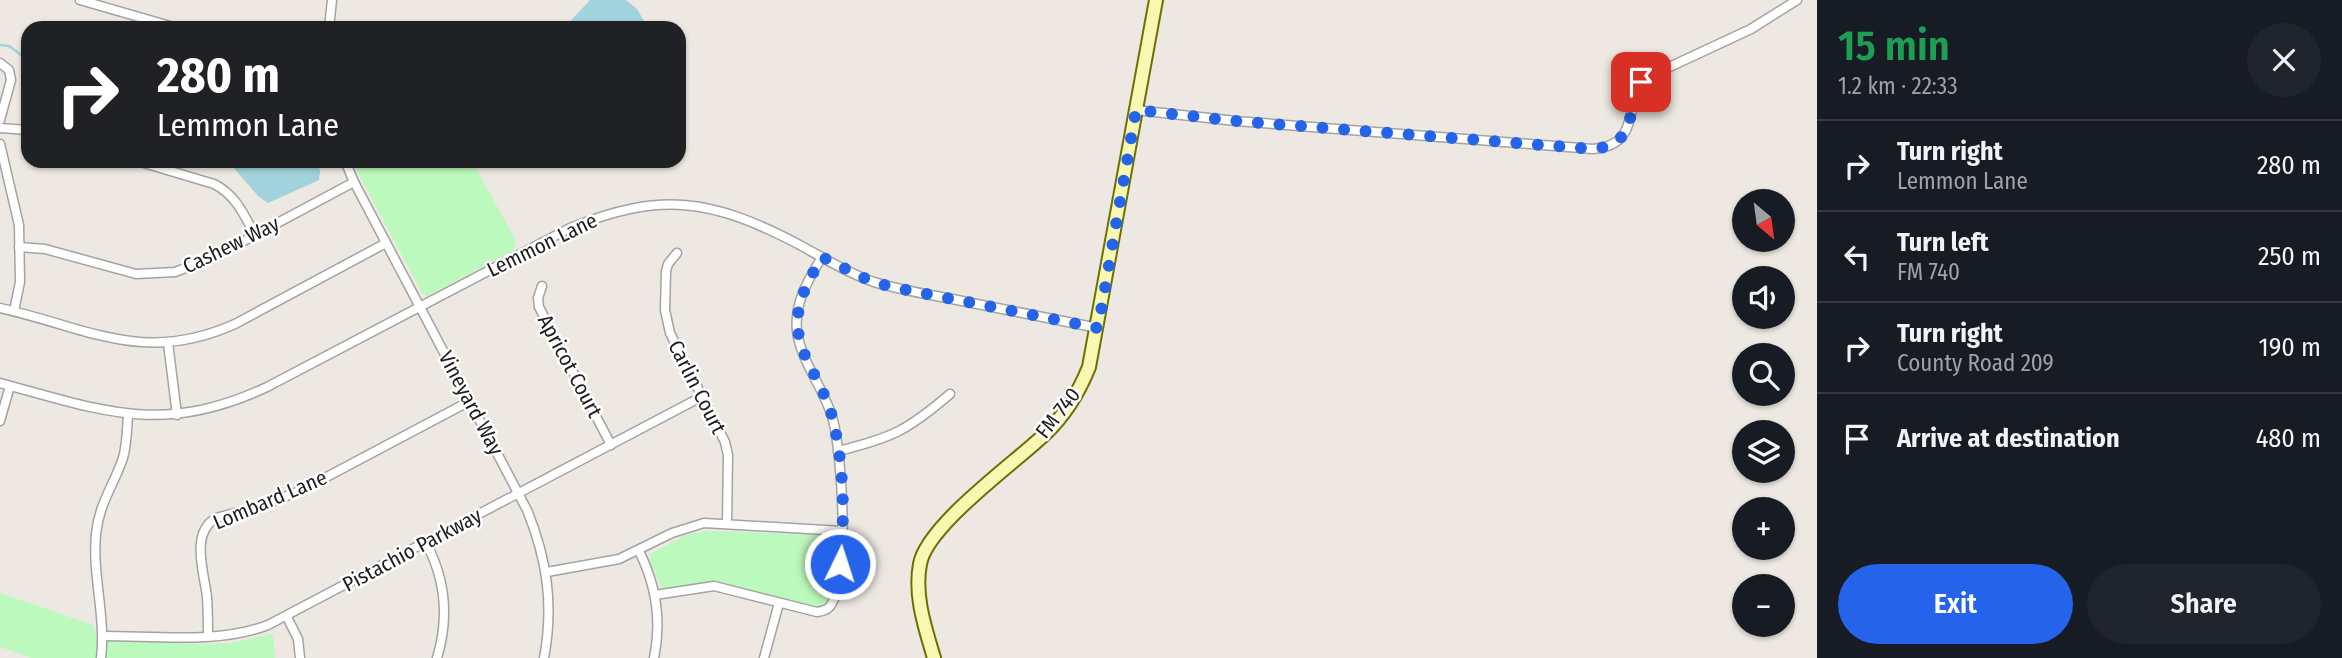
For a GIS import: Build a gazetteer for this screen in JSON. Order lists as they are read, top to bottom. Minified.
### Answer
{"streets":{"main road":["FM 740"],"street":["Cashew Way","Lemmon Lane","Apricot Court","Carlin Court","Vineyard Way","Lombard Lane","Pistachio Parkway"]},"crossings":[["Cashew Way","Vineyard Way"],["Lemmon Lane","Vineyard Way"],["Lemmon Lane","FM 740"],["Apricot Court","Pistachio Parkway"],["Carlin Court","Pistachio Parkway"],["Vineyard Way","Lombard Lane"],["Vineyard Way","Pistachio Parkway"],["Lombard Lane","Pistachio Parkway"]],"north":"bottom right","page":{"heading":["15 min","1.2 km · 22:33"],"turn":["280 m","Lemmon Lane"],"list":[{"name":"Turn right","note":"Lemmon Lane","value":"280 m"},{"name":"Turn left","note":"FM 740","value":"250 m"},{"name":"Turn right","note":"County Road 209","value":"190 m"},{"name":"Arrive at destination","value":"480 m"}],"map_buttons":["+","−"],"buttons":["Exit","Share"]}}
